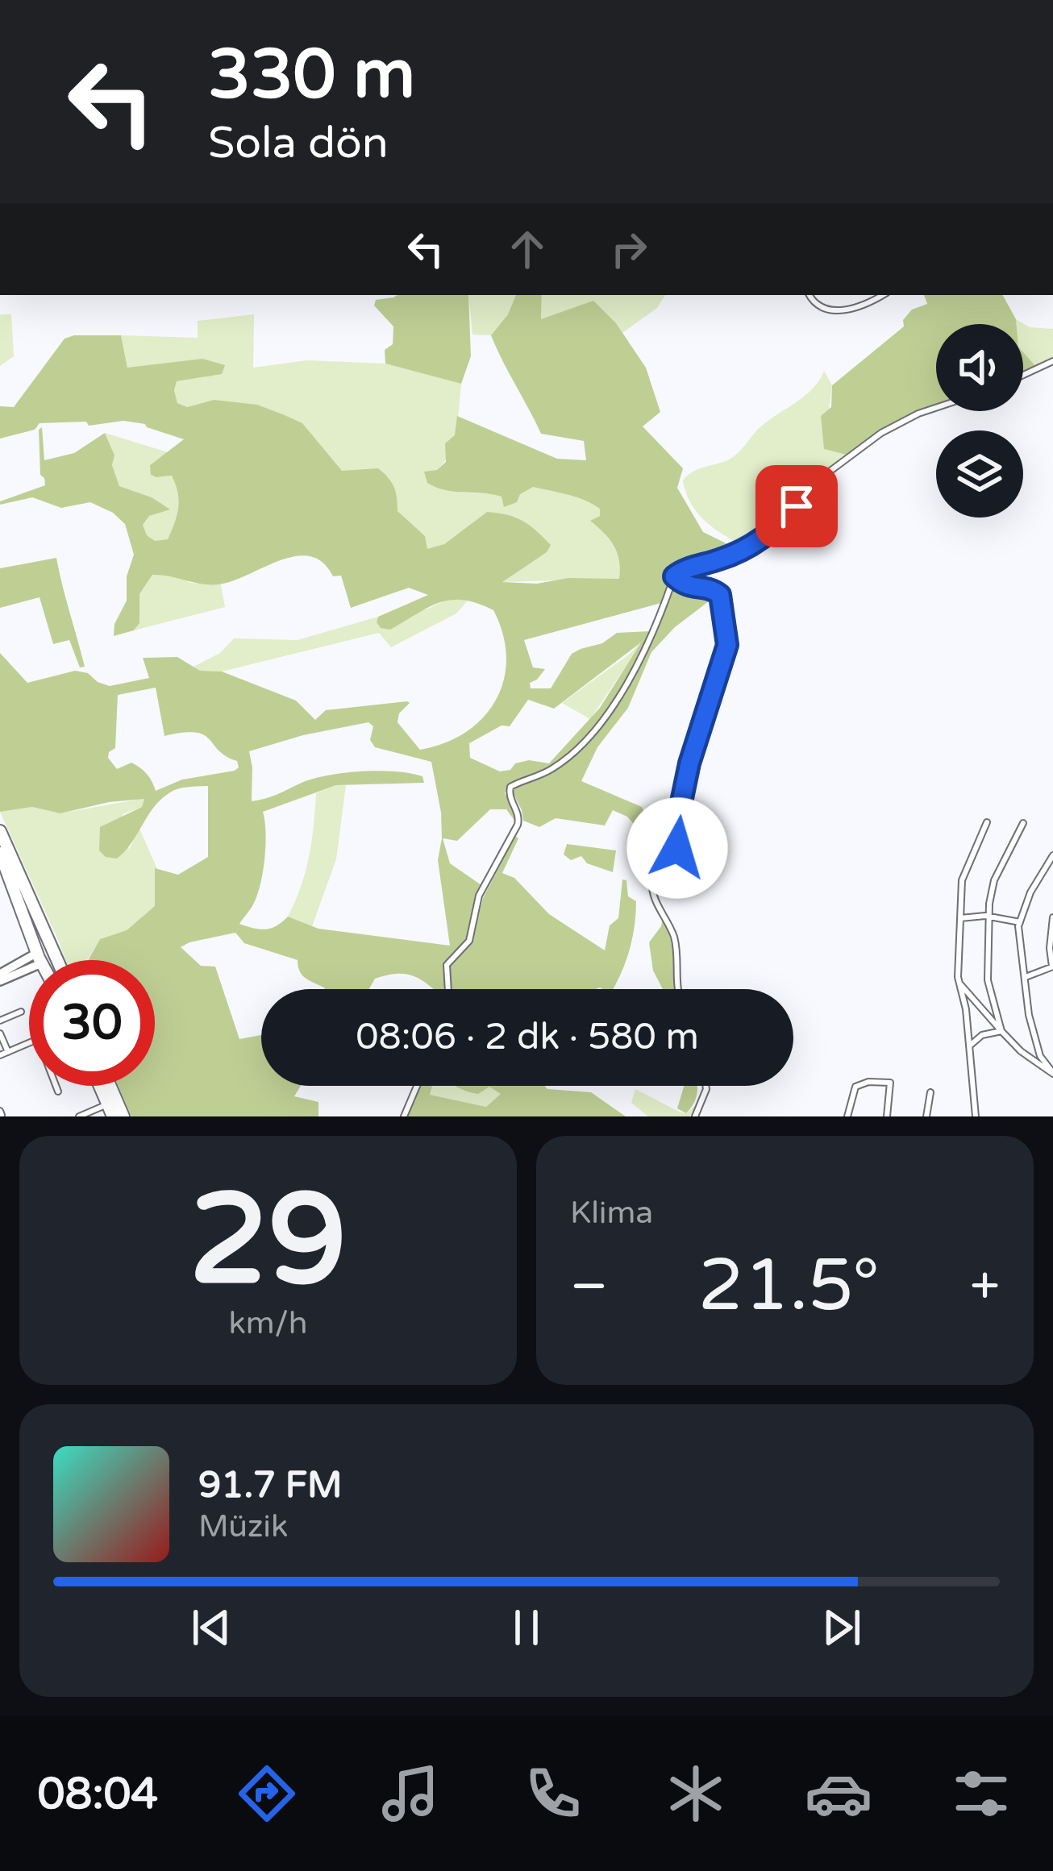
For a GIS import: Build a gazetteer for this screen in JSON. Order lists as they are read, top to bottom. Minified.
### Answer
{"page":{"turn":["330 m","Sola dön"],"limit":"30","trip":"08:06 · 2 dk · 580 m","tile":[["29","km/h"],"Klima"],"heat":["−","21.5°","+"],"song":["91.7 FM","Müzik"],"tabs":"08:04"}}
